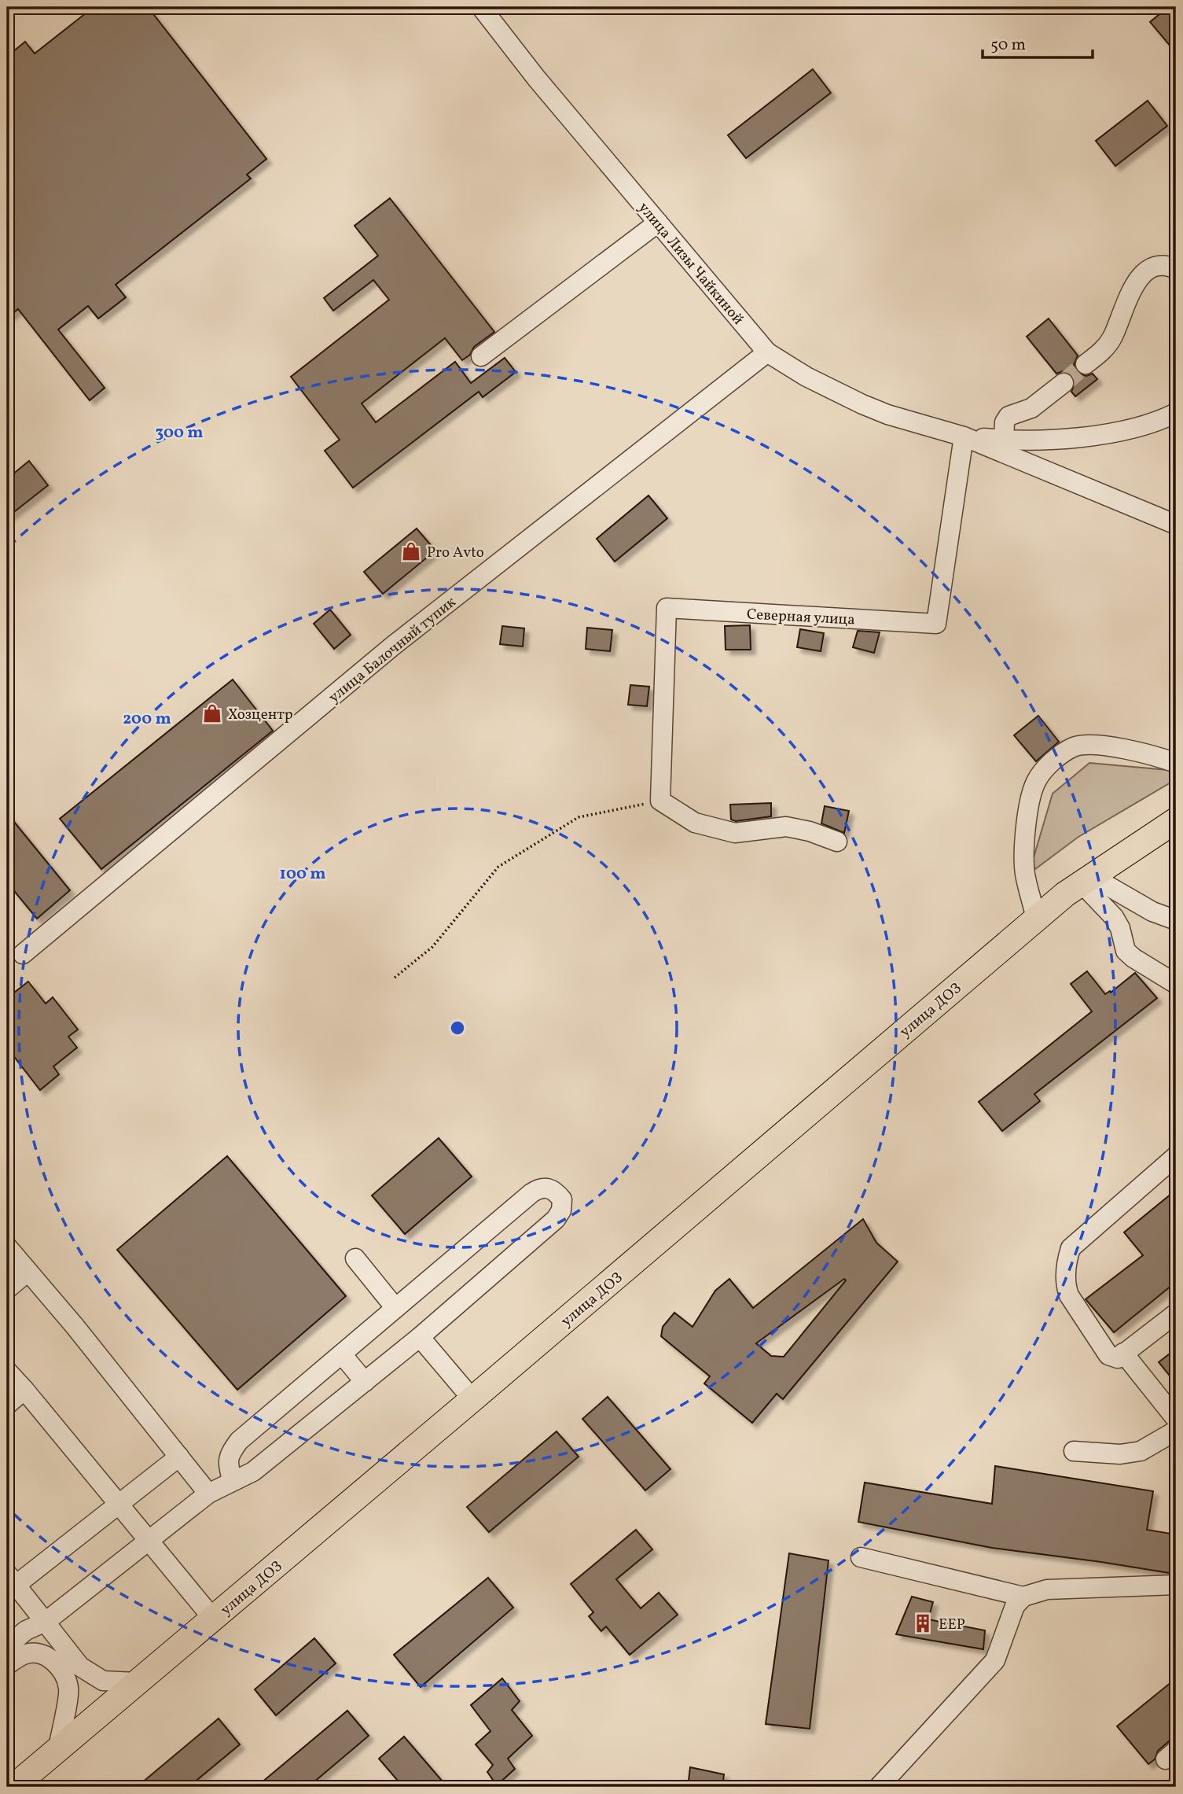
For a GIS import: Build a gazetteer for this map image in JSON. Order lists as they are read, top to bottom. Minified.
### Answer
{"streets":{"main road":["улица ДОЗ"],"street":["улица Лизы Чайкиной","Северная улица","улица Балочный тупик"]},"crossings":[["улица Лизы Чайкиной","Северная улица"],["улица Лизы Чайкиной","улица Балочный тупик"]],"places":{"shop":["Pro Аvto","Хозцентр"],"building":["EEP"]},"scale_bar":"50 m","rings":["300 m","200 m","100 m"]}
